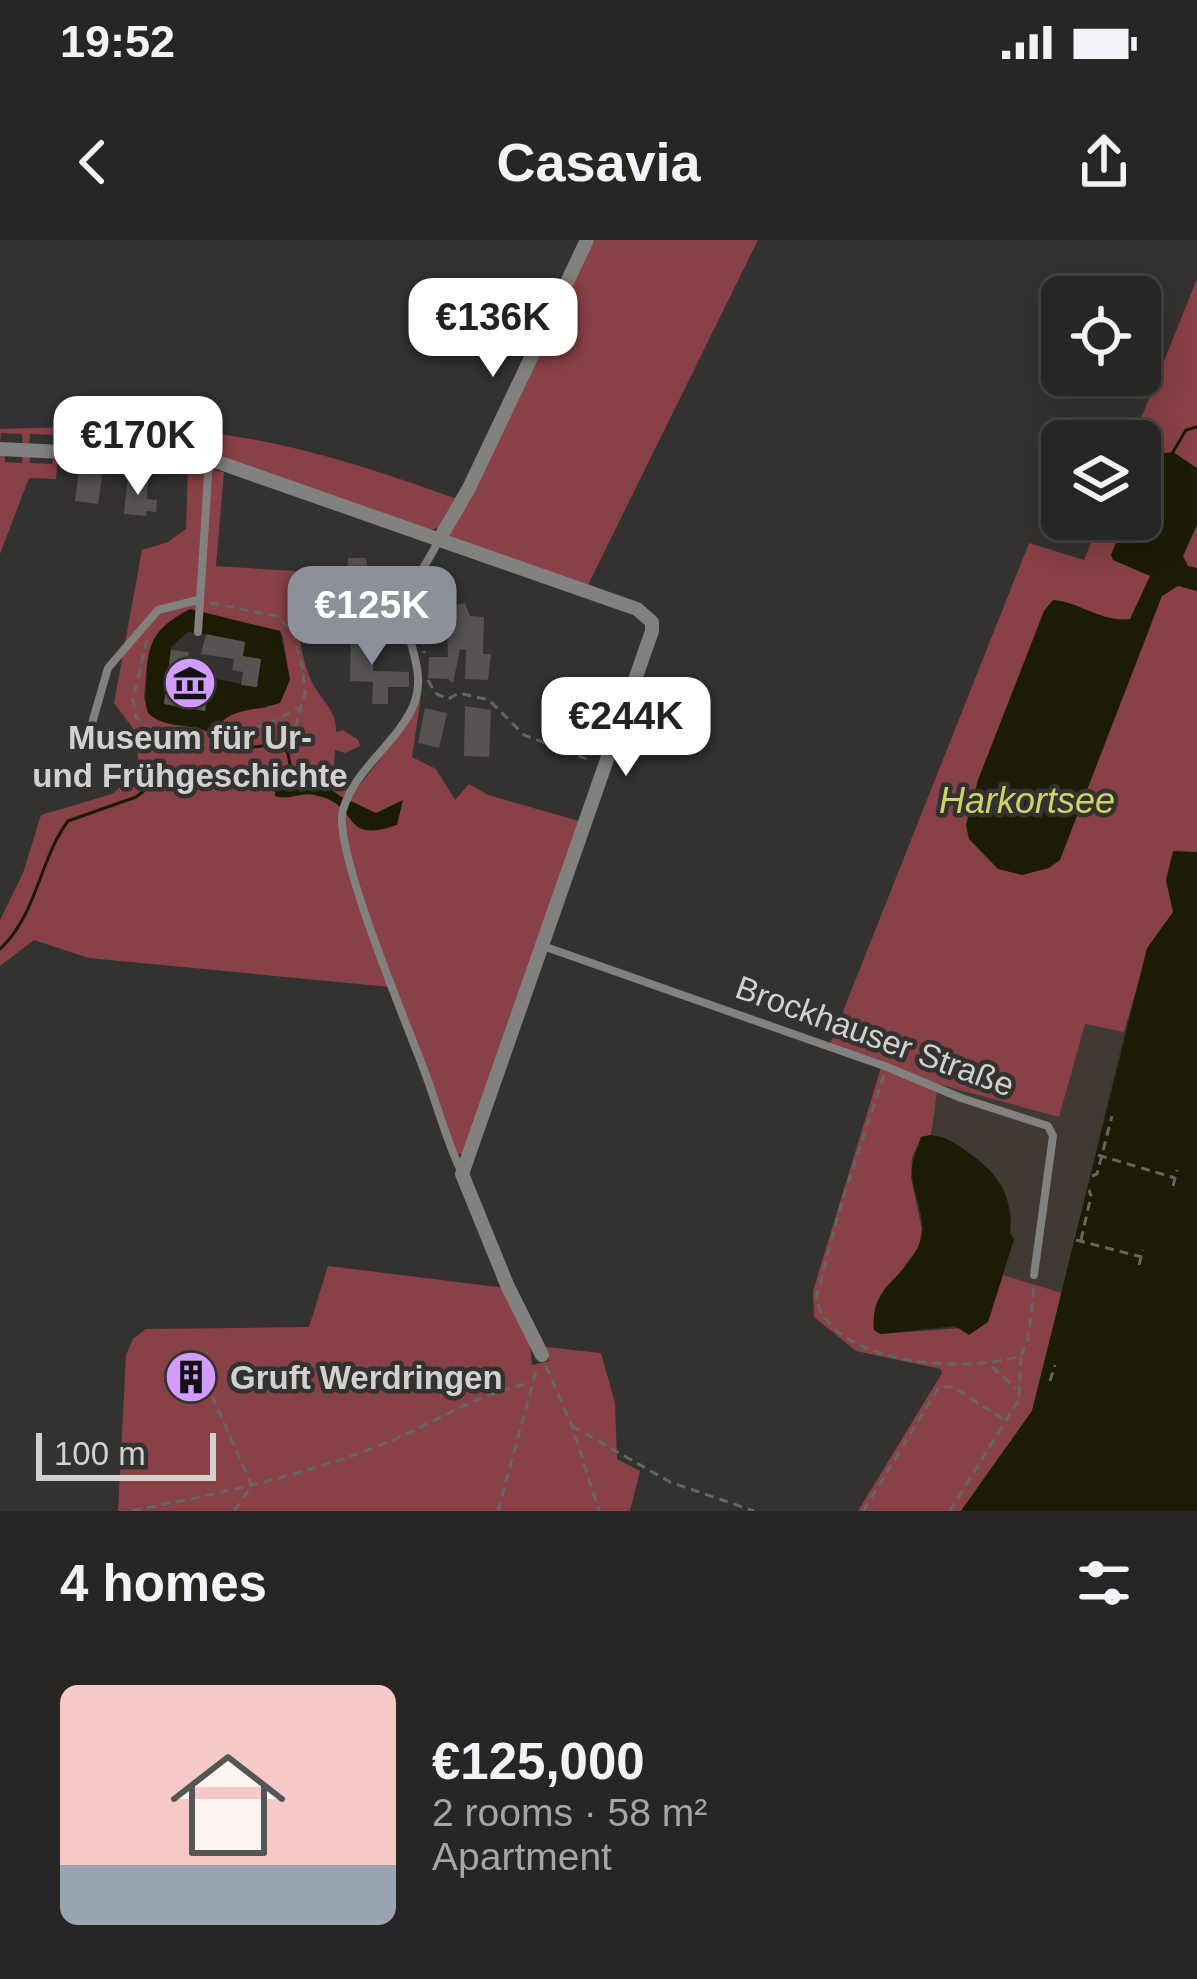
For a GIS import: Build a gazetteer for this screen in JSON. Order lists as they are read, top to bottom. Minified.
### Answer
{"streets":{"lane":["Brockhauser Straße"]},"water":["Harkortsee"],"places":{"museum":["Museum für Ur- und Frühgeschichte"],"building":["Gruft Werdringen"]},"scale_bar":"100 m","page":{"status":"19:52","header":"Casavia","price":["€136K","€170K","€125K","€244K"],"scale":"100 m","heading":"4 homes","list":[{"name":"€125,000","note":"2 rooms · 58 m² · Apartment"}]}}
